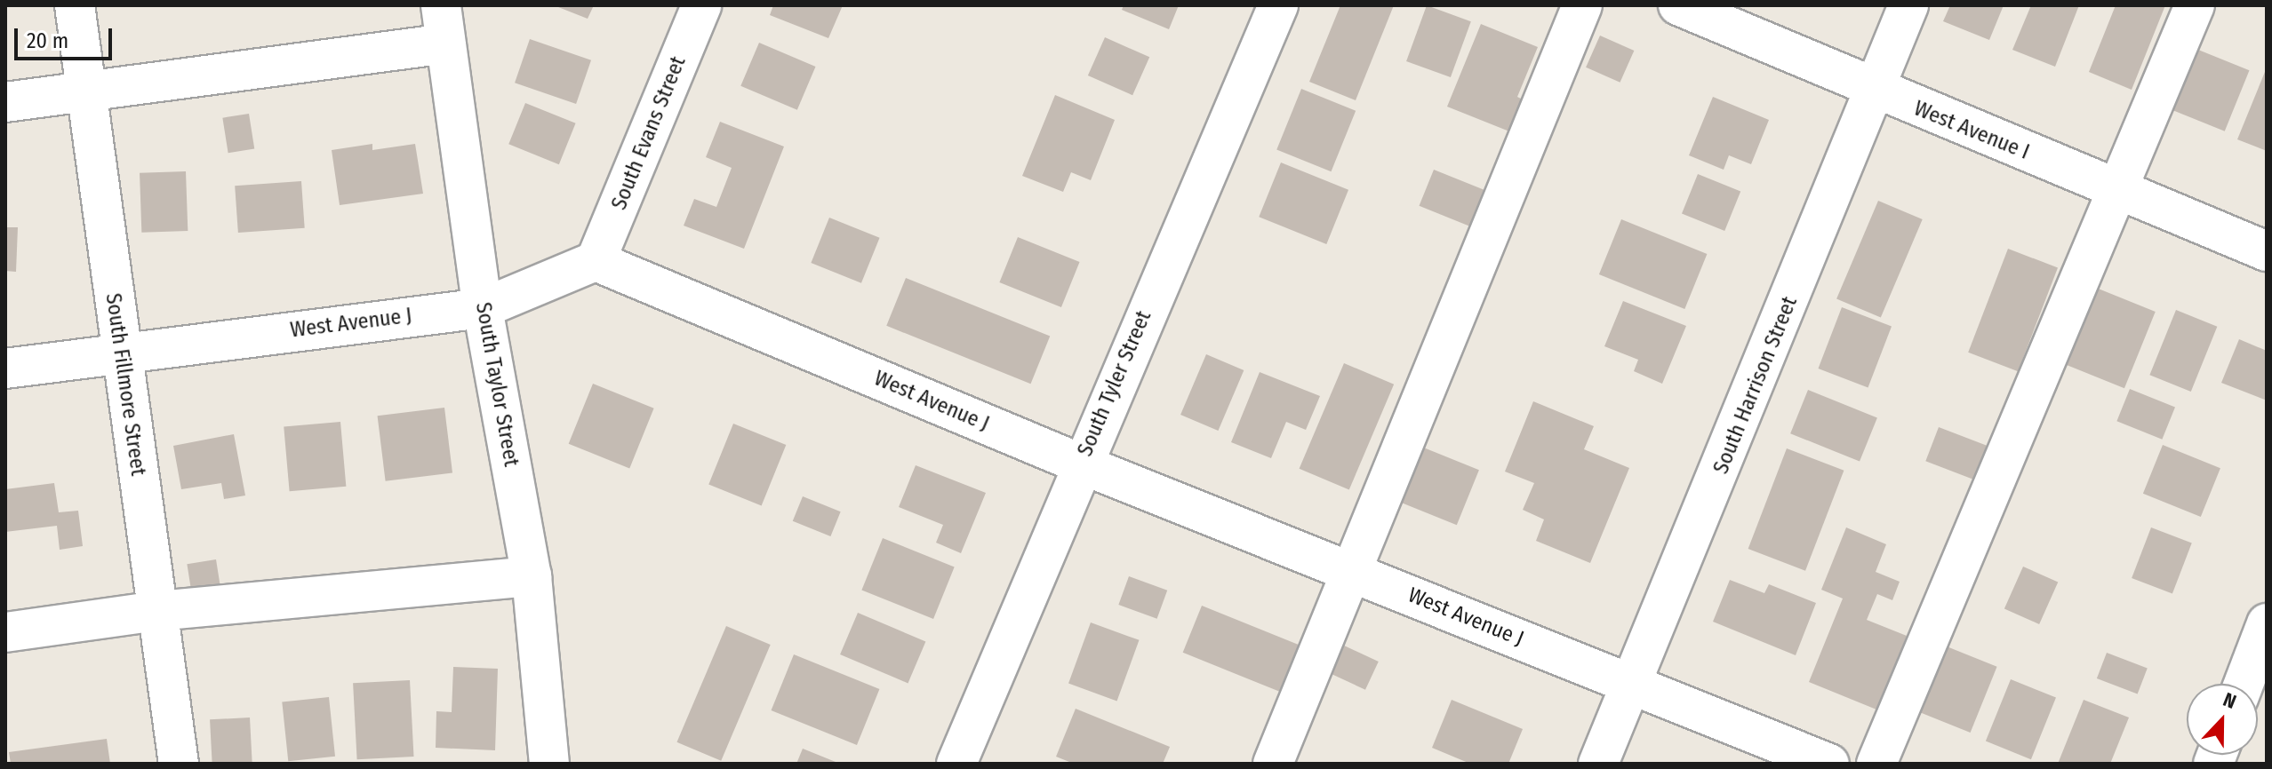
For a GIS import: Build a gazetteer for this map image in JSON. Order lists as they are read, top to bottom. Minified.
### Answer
{"streets":{"street":["West Avenue I","South Evans Street","West Avenue J","South Tyler Street","South Fillmore Street","South Taylor Street","South Harrison Street"]},"crossings":[["West Avenue I","South Harrison Street"],["South Evans Street","West Avenue J"],["West Avenue J","South Tyler Street"],["West Avenue J","South Fillmore Street"],["West Avenue J","South Taylor Street"],["West Avenue J","South Harrison Street"]],"scale_bar":"20 m","north":"top"}
